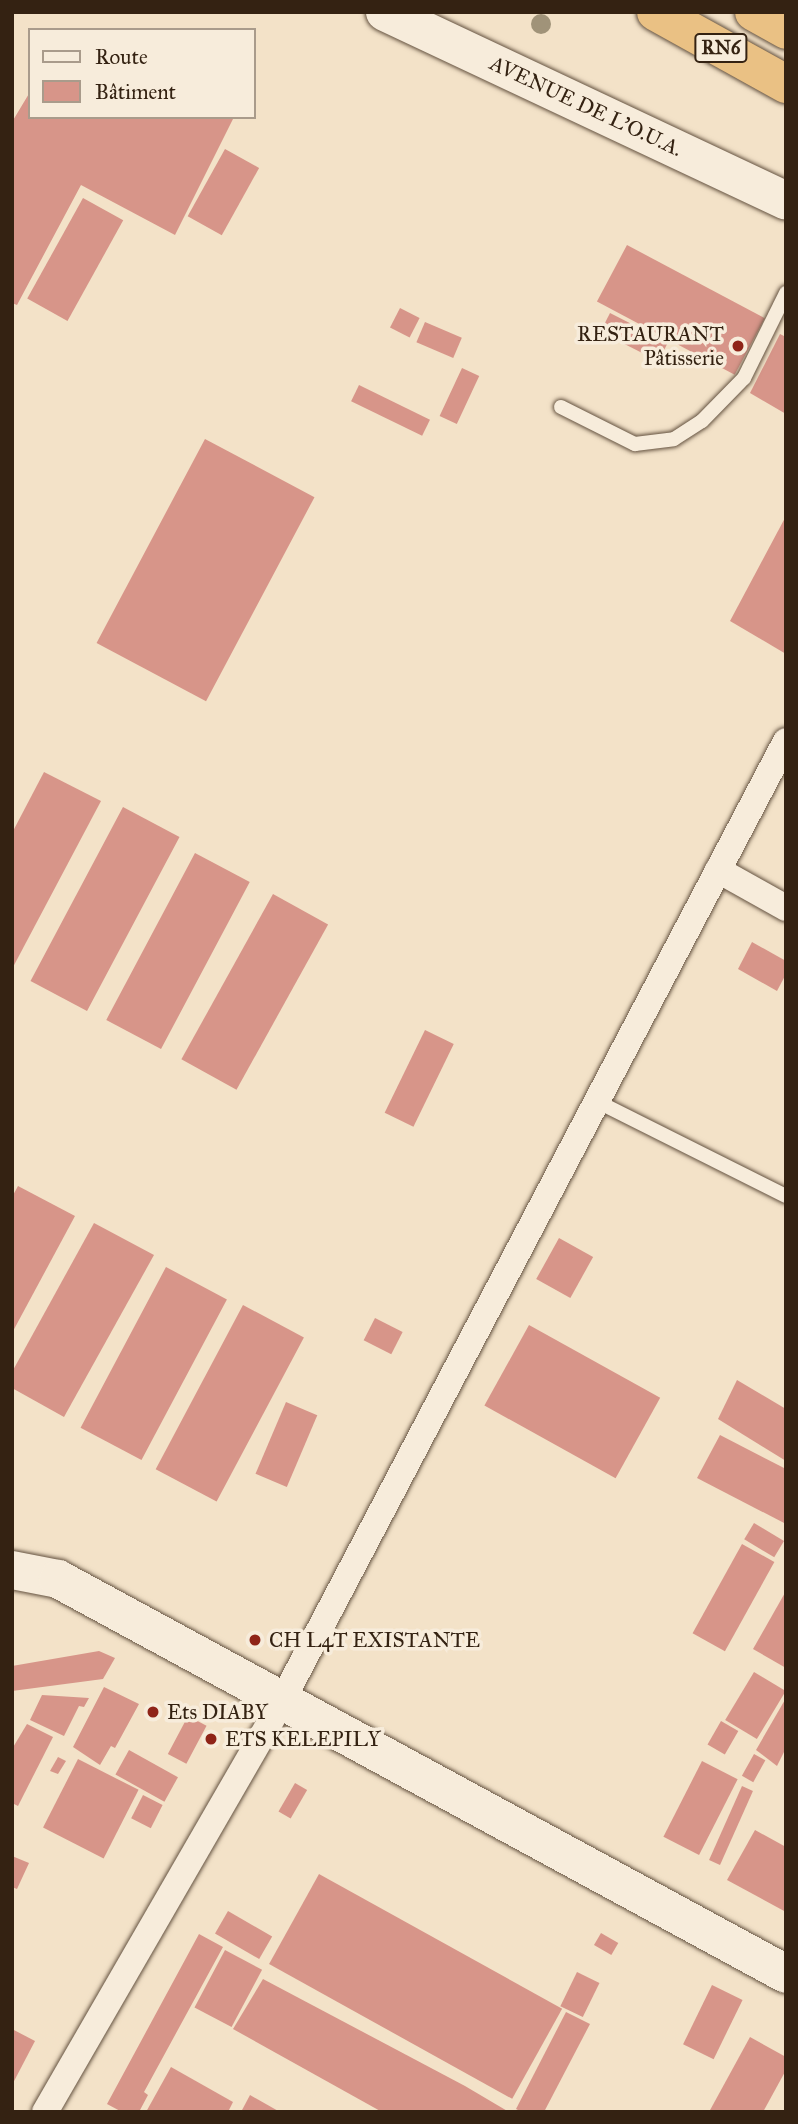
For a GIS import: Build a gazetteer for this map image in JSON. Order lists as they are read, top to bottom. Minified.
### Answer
{"streets":{"highway":["RN6"],"street":["AVENUE DE L'O.U.A."]},"places":["RESTAURANT Pâtisserie","CH L4T EXISTANTE","Ets DIABY","ETS KELEPILY"],"legend":["Route","Bâtiment"]}
